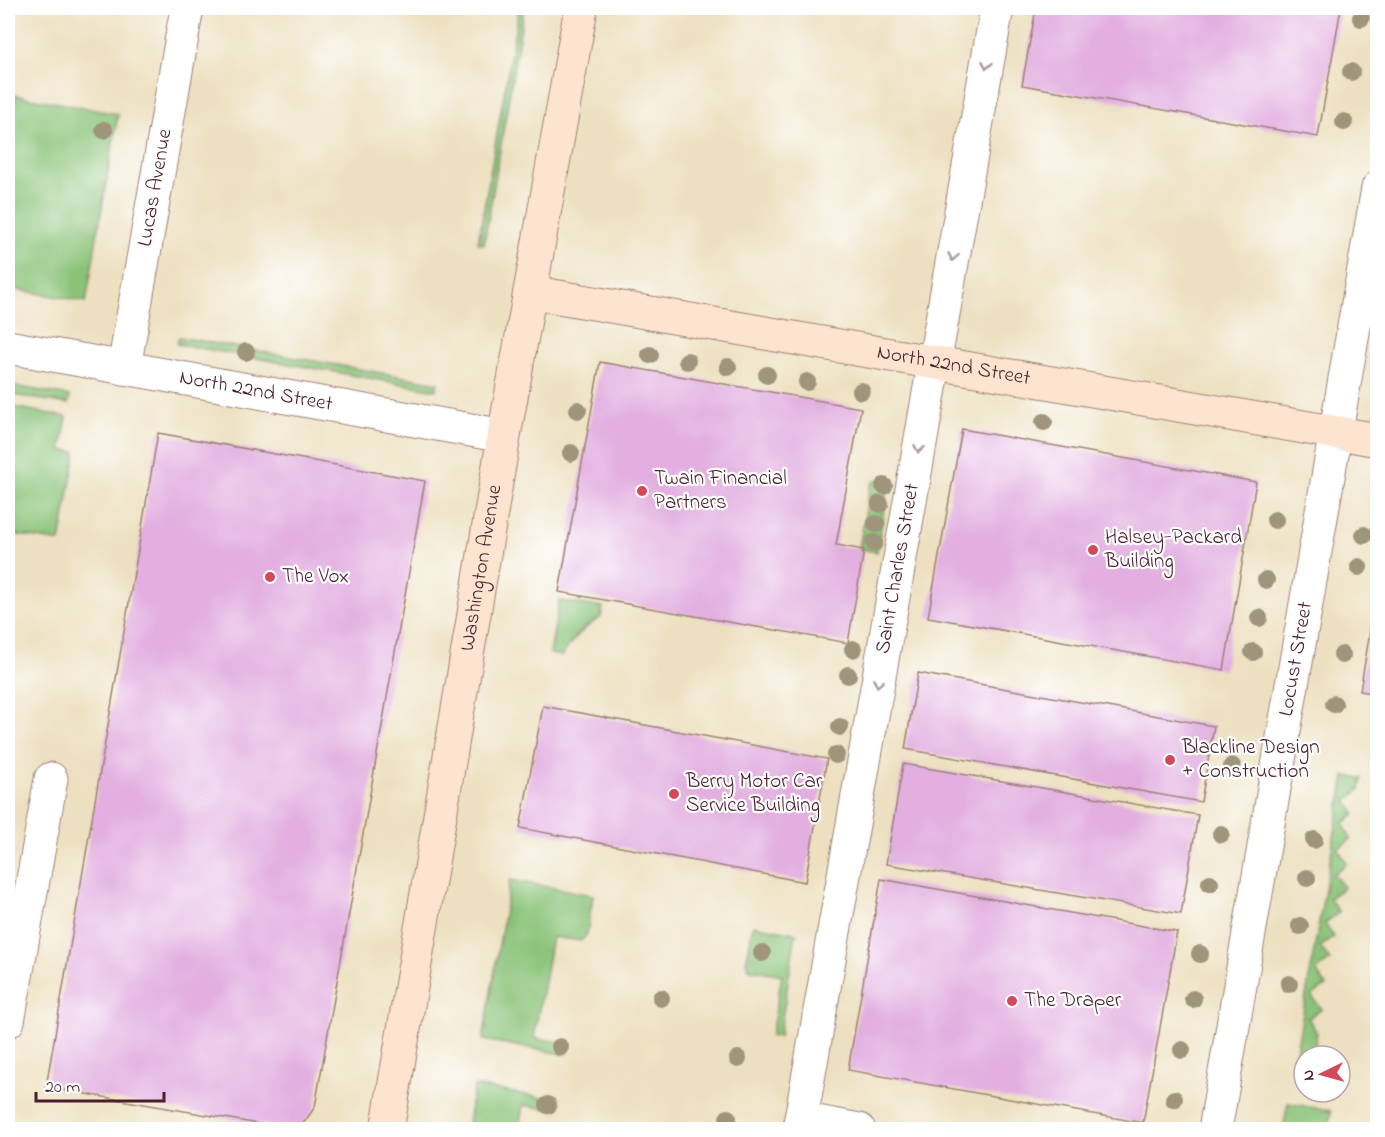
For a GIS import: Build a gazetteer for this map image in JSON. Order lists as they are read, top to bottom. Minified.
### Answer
{"streets":{"main road":["North 22nd Street","Washington Avenue"],"street":["Lucas Avenue","Saint Charles Street","Locust Street"]},"crossings":[["Lucas Avenue","North 22nd Street"],["North 22nd Street","Washington Avenue"],["North 22nd Street","Saint Charles Street"],["North 22nd Street","Locust Street"]],"one_way":["Saint Charles Street"],"places":["Twain Financial Partners","Halsey-Packard Building","The Vox","Blackline Design + Construction","Berry Motor Car Service Building","The Draper"],"scale_bar":"20 m","north":"left"}
